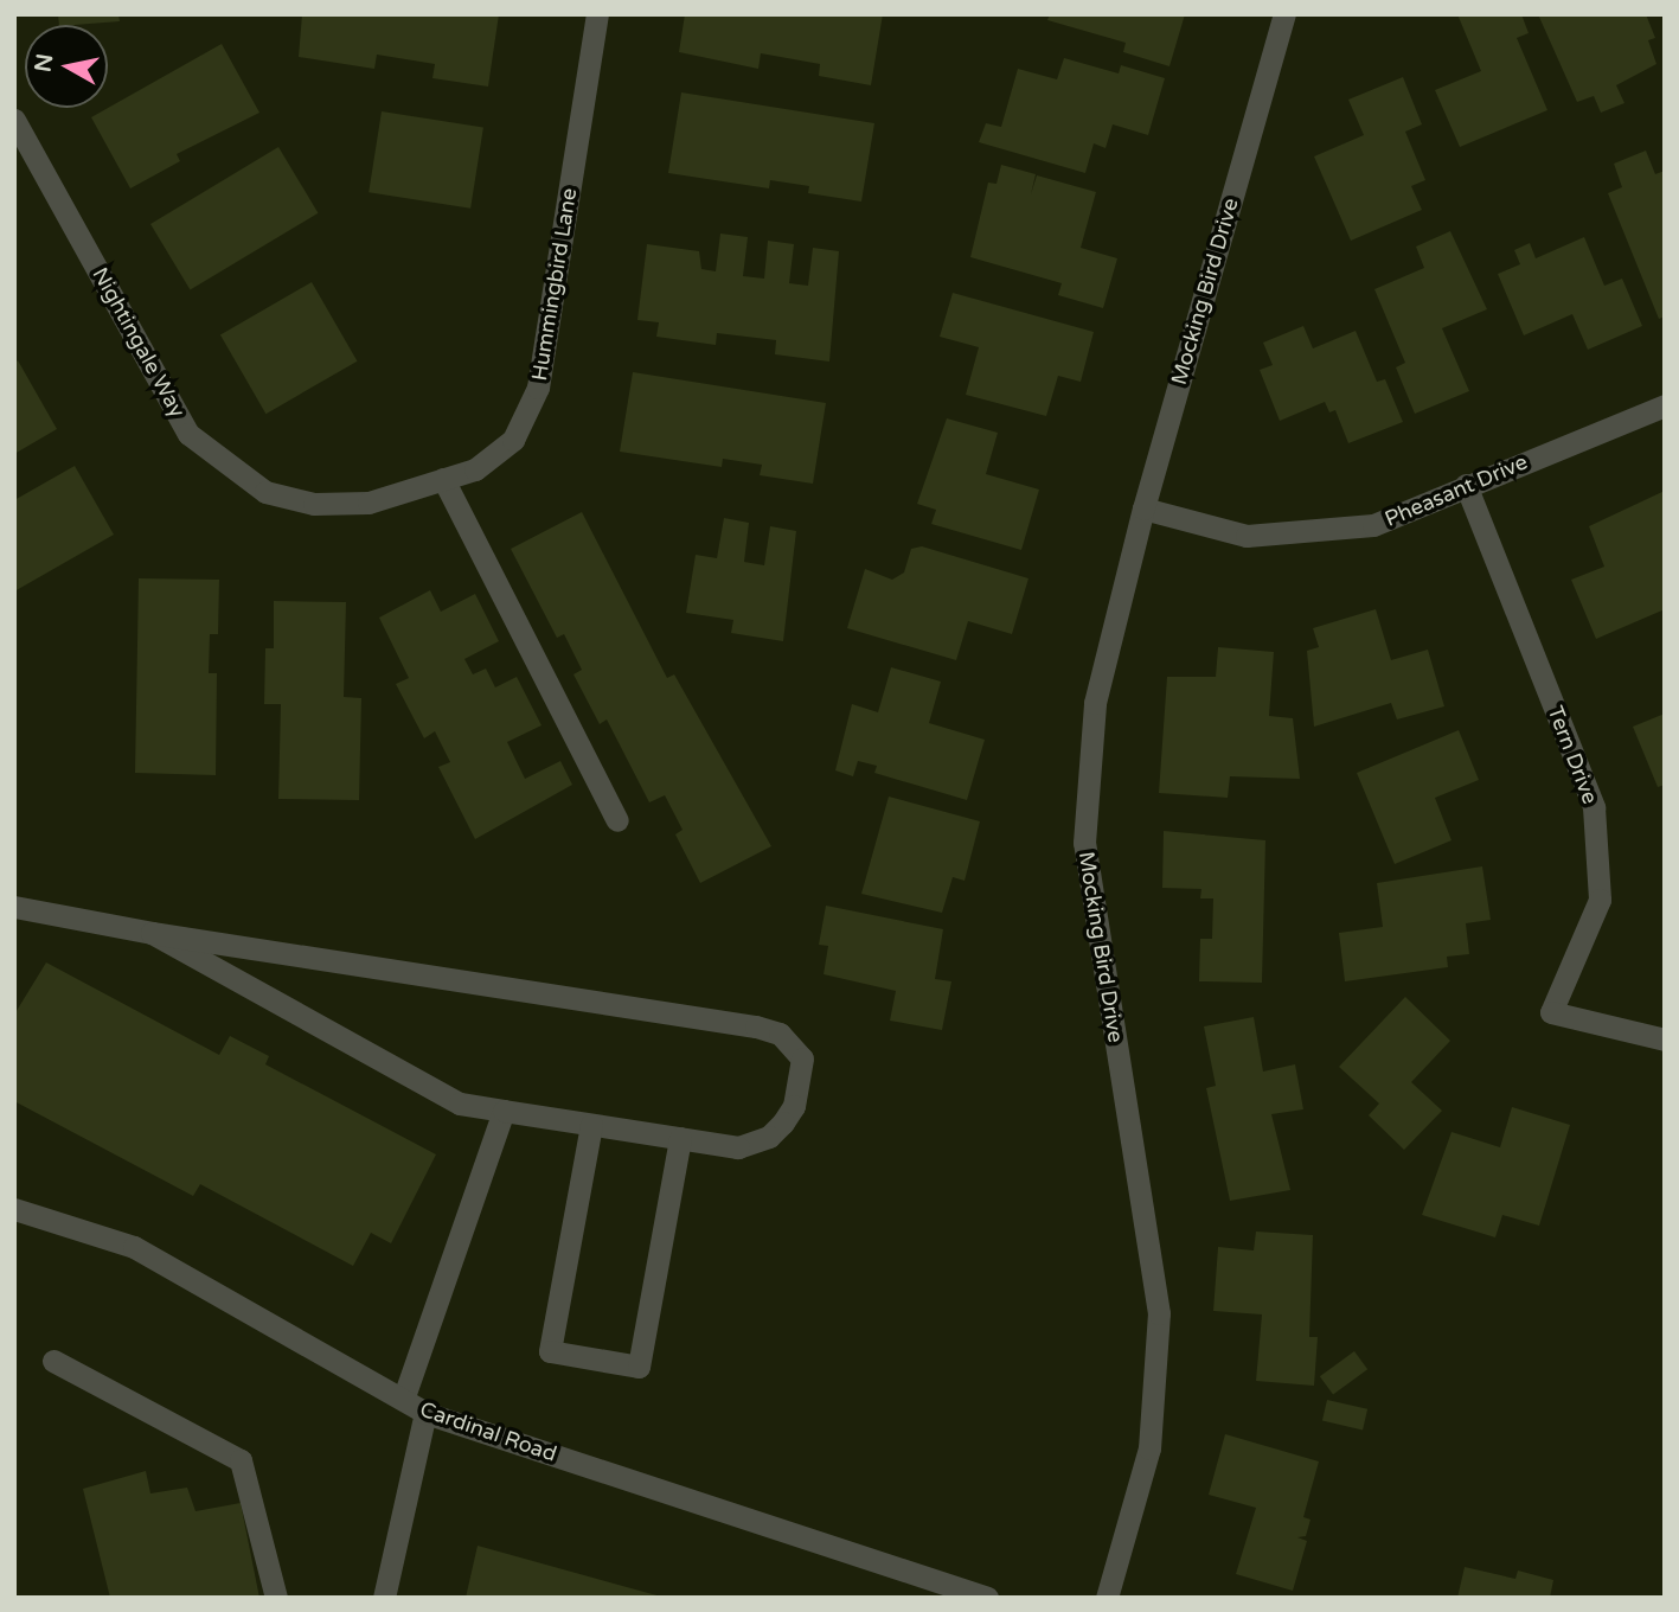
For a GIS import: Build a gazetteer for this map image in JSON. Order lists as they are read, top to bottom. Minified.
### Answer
{"streets":{"street":["Hummingbird Lane","Mocking Bird Drive","Nightingale Way","Pheasant Drive","Tern Drive","Cardinal Road"]},"crossings":[["Hummingbird Lane","Nightingale Way"],["Mocking Bird Drive","Pheasant Drive"],["Pheasant Drive","Tern Drive"]],"north":"left"}
